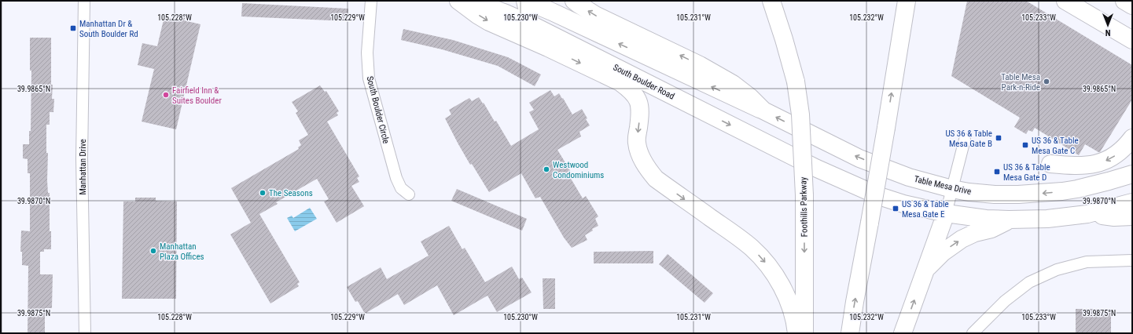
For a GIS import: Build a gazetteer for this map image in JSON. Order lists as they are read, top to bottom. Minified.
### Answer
{"streets":{"main road":["South Boulder Road","Table Mesa Drive","Foothills Parkway"],"street":["South Boulder Circle","Manhattan Drive"]},"places":{"transit":["Manhattan Dr & South Boulder Rd","US 36 & Table Mesa Gate B","US 36 & Table Mesa Gate C","US 36 & Table Mesa Gate D","US 36 & Table Mesa Gate E"],"other":["Table Mesa Park-n-Ride","Fairfield Inn & Suites Boulder","Westwood Condominiums","The Seasons","Manhattan Plaza Offices"]},"north":"bottom","coordinates":["105.228°W","105.229°W","105.230°W","105.231°W","105.232°W","105.233°W","39.9865°N","39.9870°N","39.9875°N"]}
